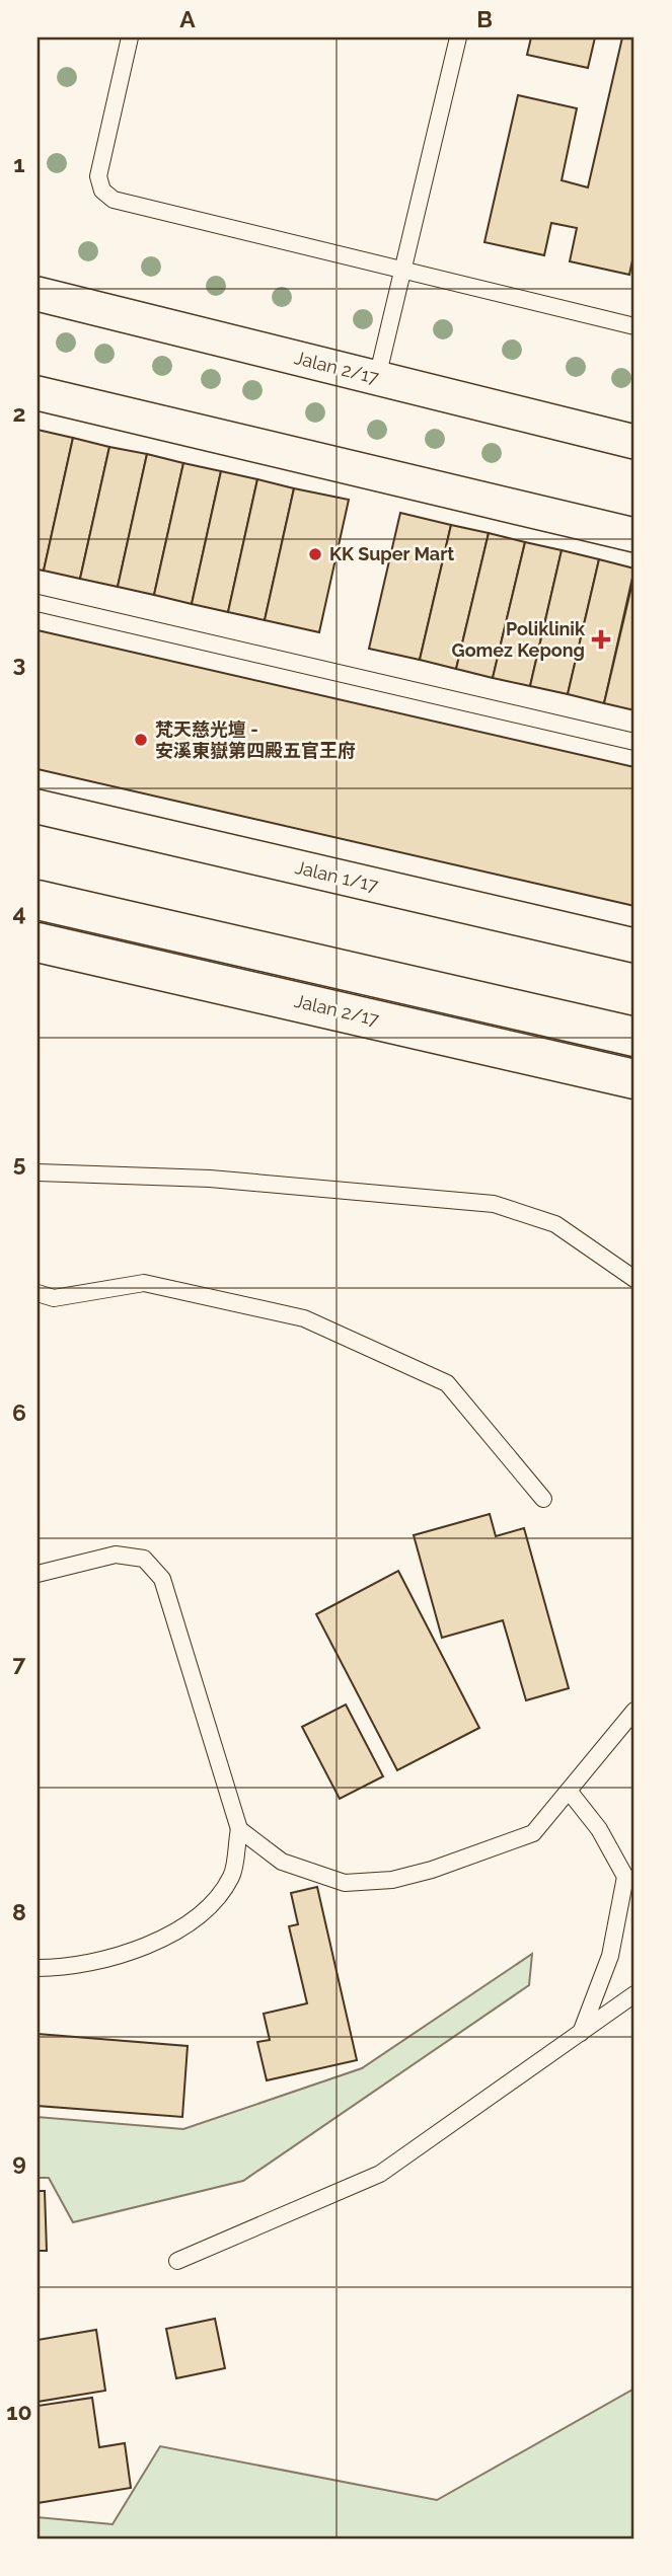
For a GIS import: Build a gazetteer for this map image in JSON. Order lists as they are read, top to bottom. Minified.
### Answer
{"streets":{"street":["Jalan 2/17","Jalan 1/17"]},"places":{"other":["KK Super Mart","梵天慈光壇 - 安溪東嶽第四殿五官王府"],"health":["Poliklinik Gomez Kepong"]},"grid":{"columns":["A","B"],"rows":["1","2","3","4","5","6","7","8","9","10"]}}
